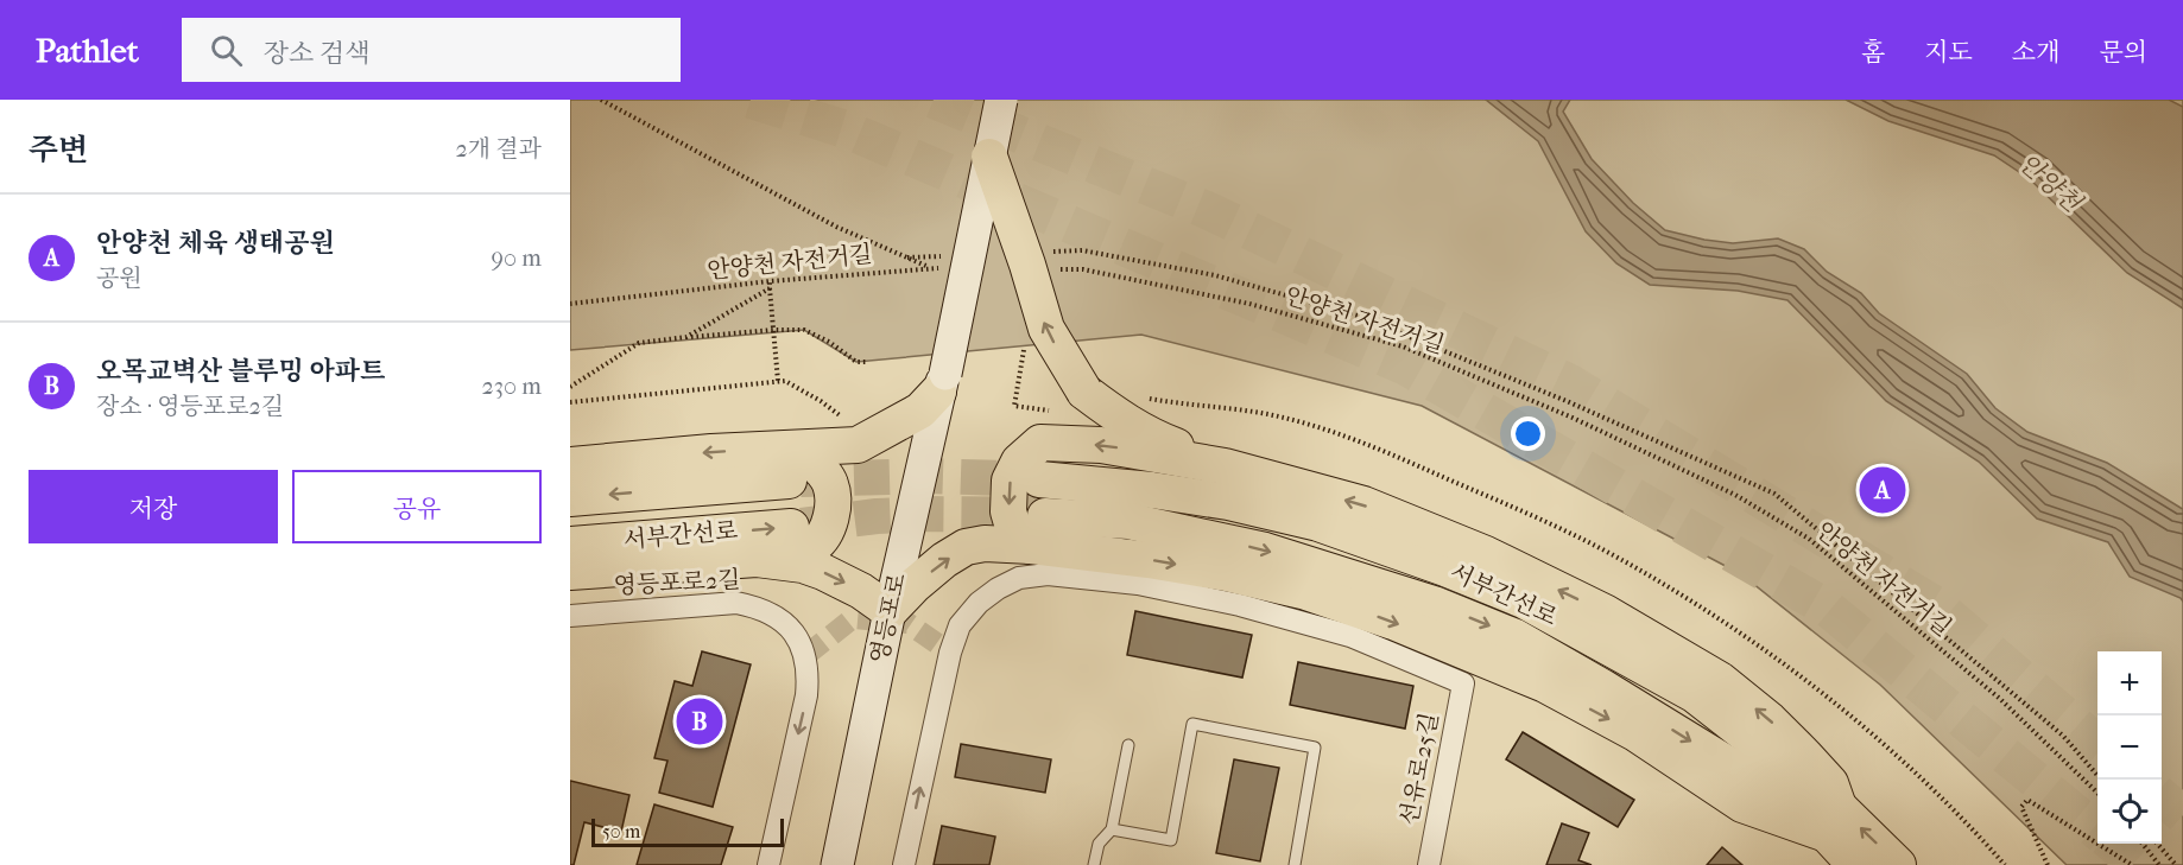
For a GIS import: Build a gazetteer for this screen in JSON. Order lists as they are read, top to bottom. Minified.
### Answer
{"streets":{"main road":["서부간선로","영등포로"],"street":["영등포로2길","선유로25길"],"path":["안양천 자전거길"]},"water":["안양천"],"scale_bar":"50 m","page":{"header":"Pathlet","search":"장소 검색","nav":["홈","지도","소개","문의"],"heading":["주변","2개 결과"],"list":[{"mark":"A","name":"안양천 체육 생태공원","note":"공원","value":"90 m"},{"mark":"B","name":"오목교벽산 블루밍 아파트","note":"장소 · 영등포로2길","value":"230 m"}],"buttons":["저장","공유"],"pins":["A","B"],"map_buttons":["+","−"],"scale":"50 m"}}
